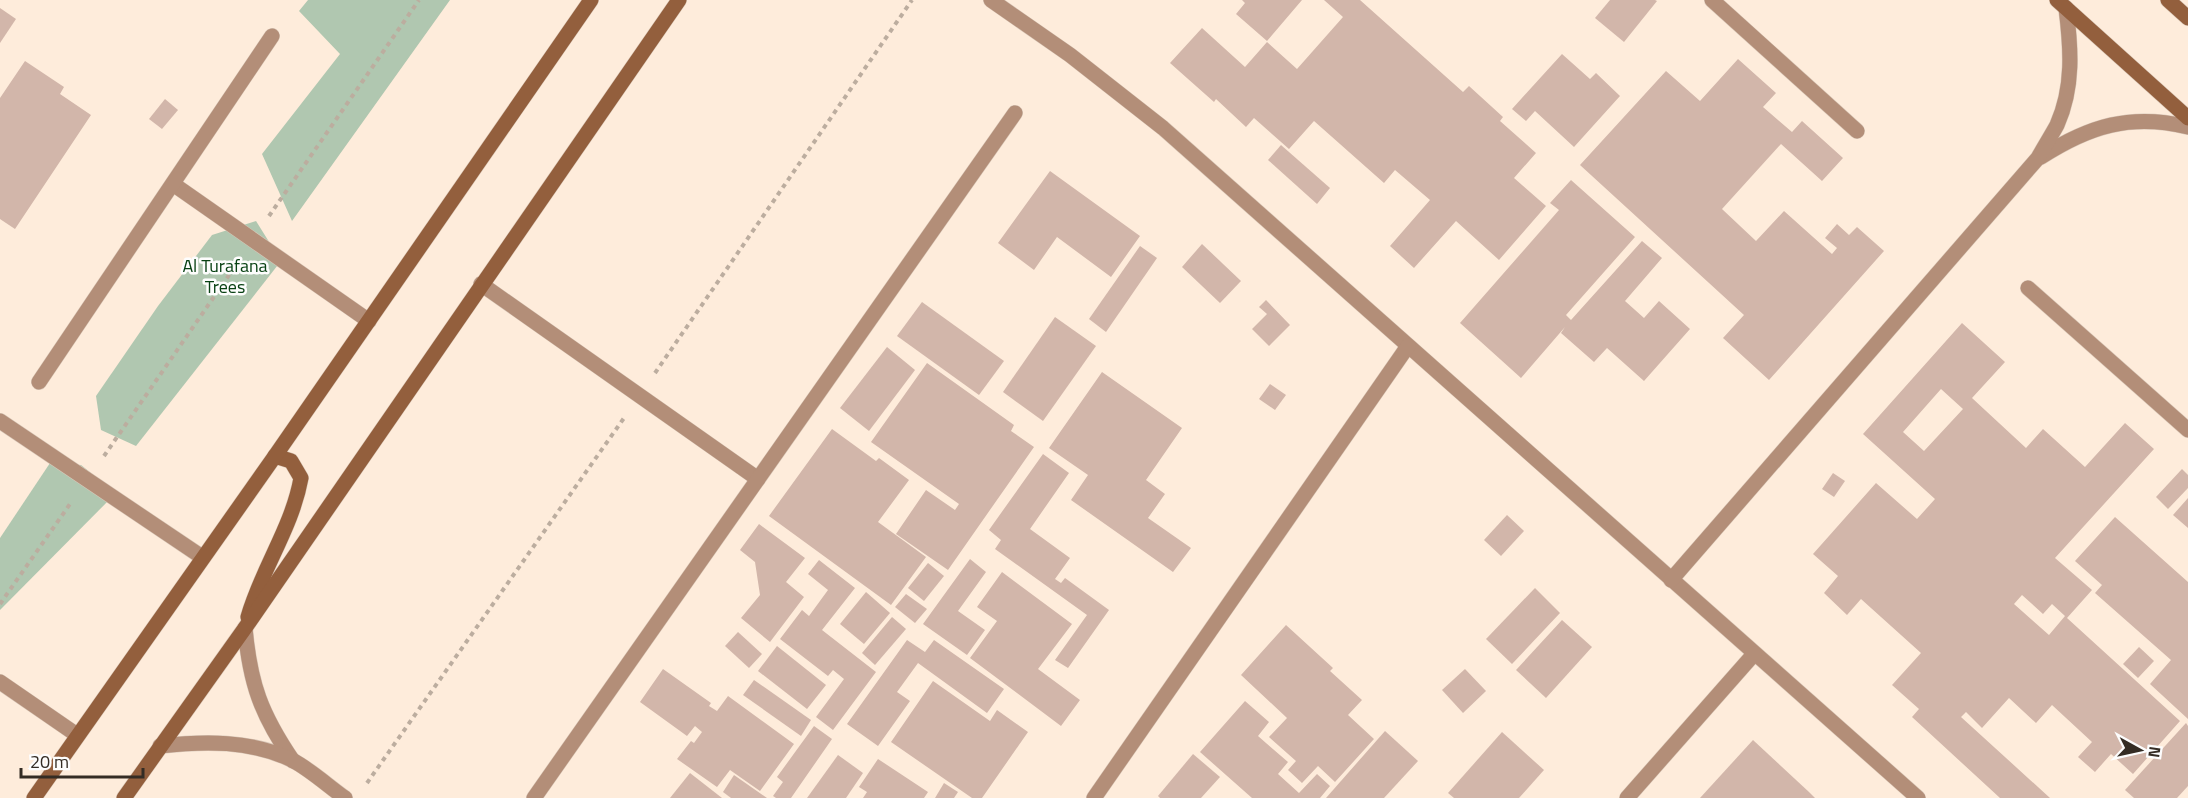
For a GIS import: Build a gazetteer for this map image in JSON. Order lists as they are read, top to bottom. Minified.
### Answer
{"parks":["Al Turafana Trees"],"scale_bar":"20 m","north":"right"}
